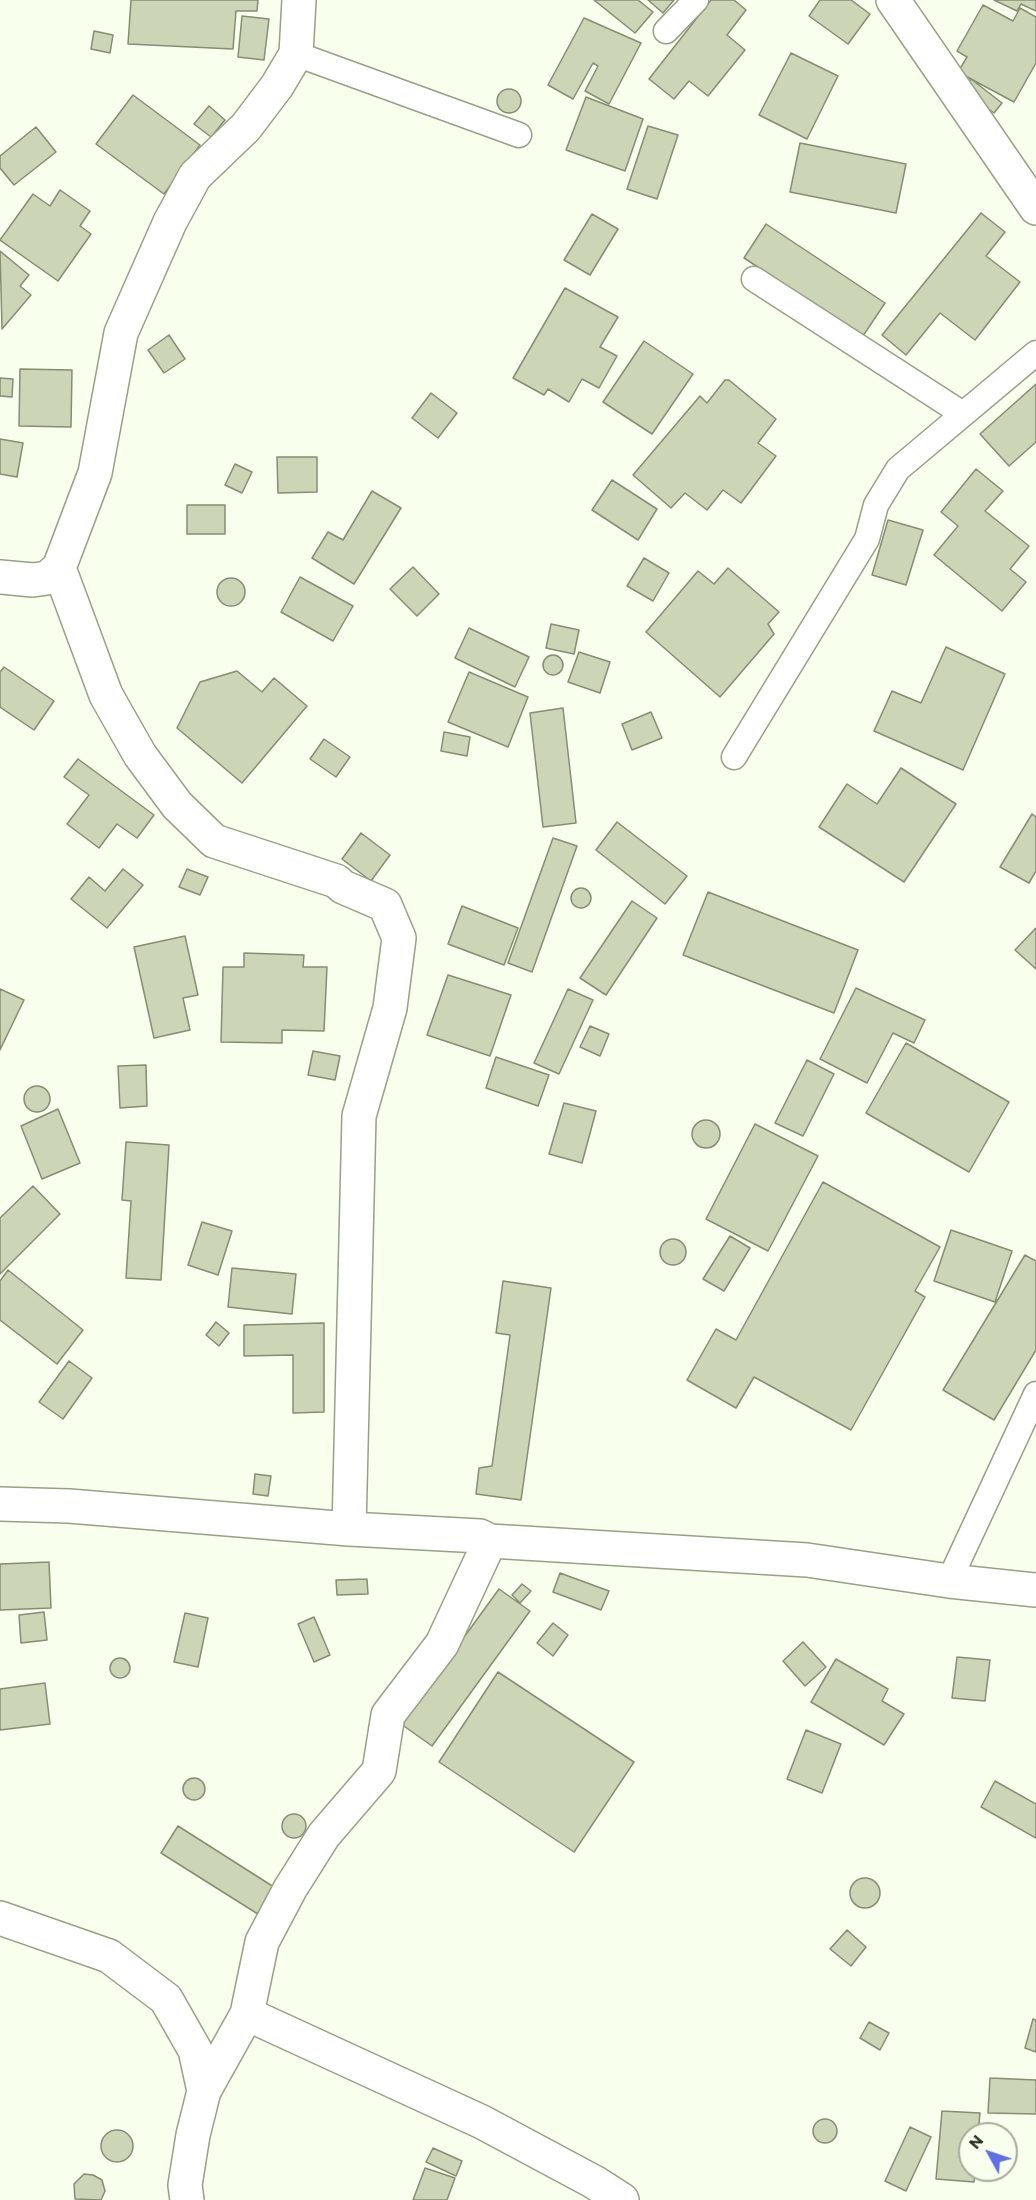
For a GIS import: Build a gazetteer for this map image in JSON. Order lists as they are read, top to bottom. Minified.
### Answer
{"north":"top left"}
